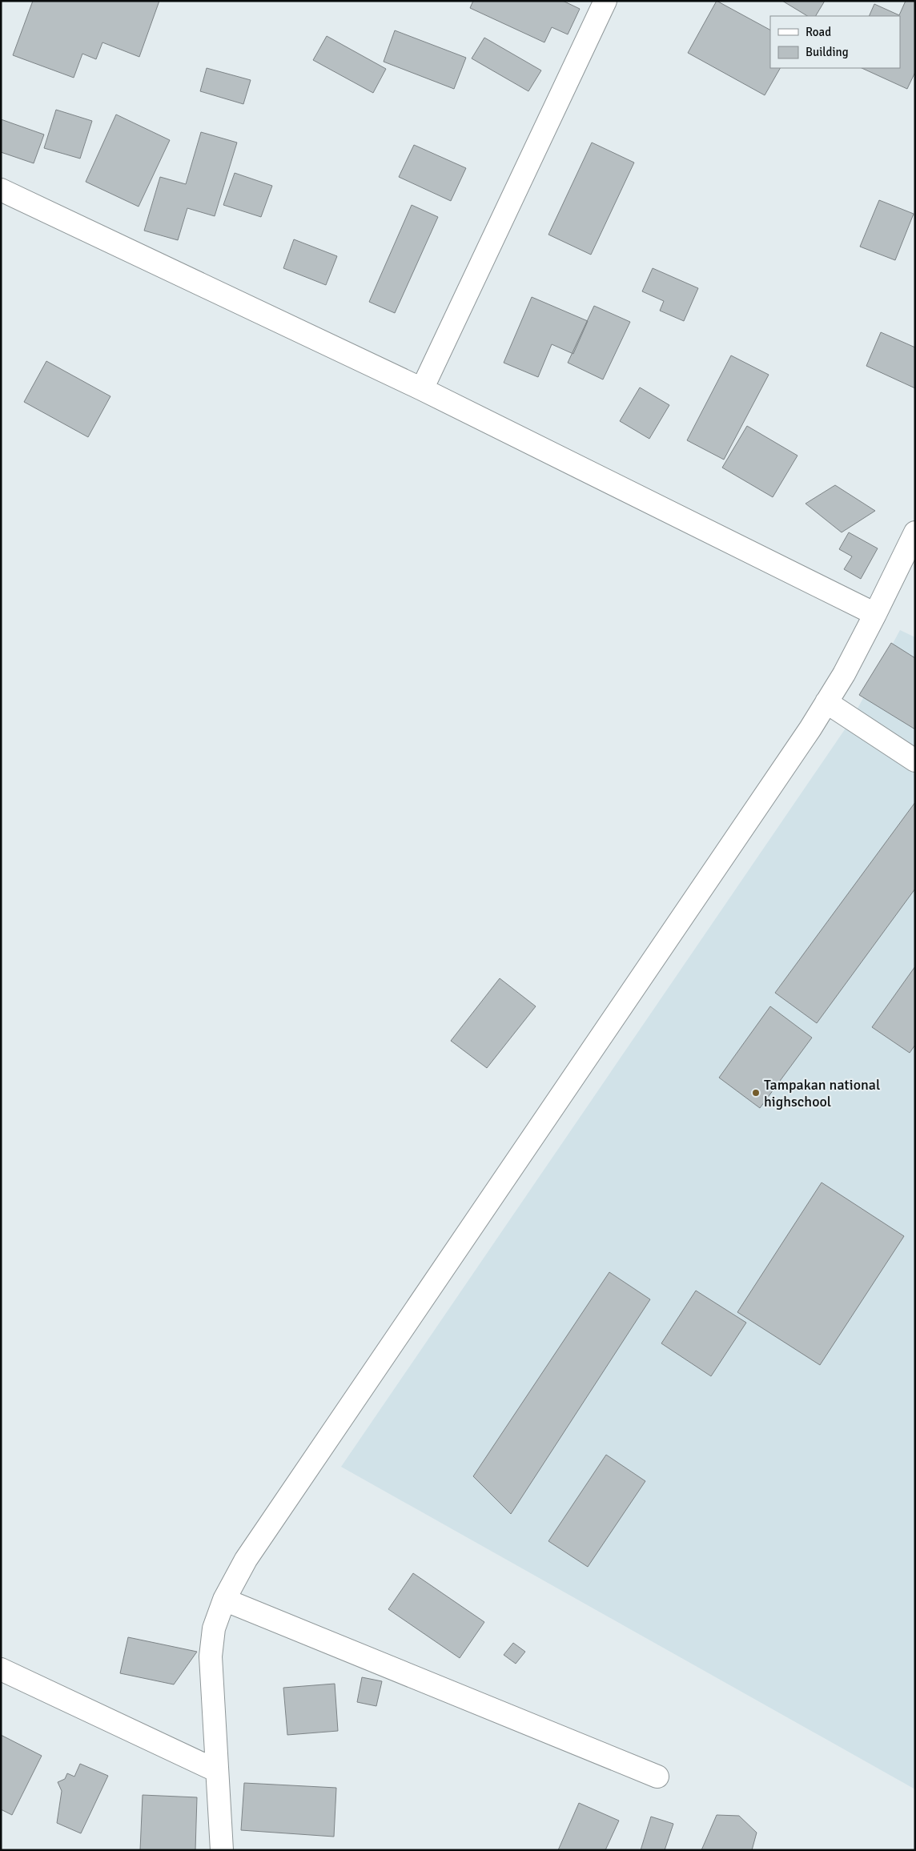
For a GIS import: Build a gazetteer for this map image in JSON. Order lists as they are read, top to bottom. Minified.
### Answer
{"places":["Tampakan national highschool"],"legend":["Road","Building"]}
